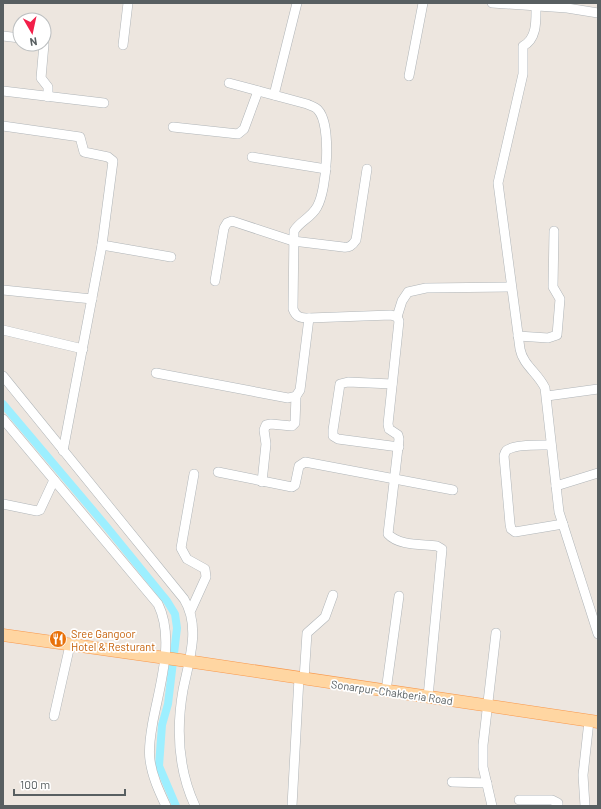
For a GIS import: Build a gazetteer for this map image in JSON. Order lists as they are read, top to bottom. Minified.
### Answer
{"streets":{"main road":["Sonarpur-Chakberia Road"]},"places":{"restaurant":["Sree Gangoor Hotel & Resturant"]},"scale_bar":"100 m","north":"bottom"}
